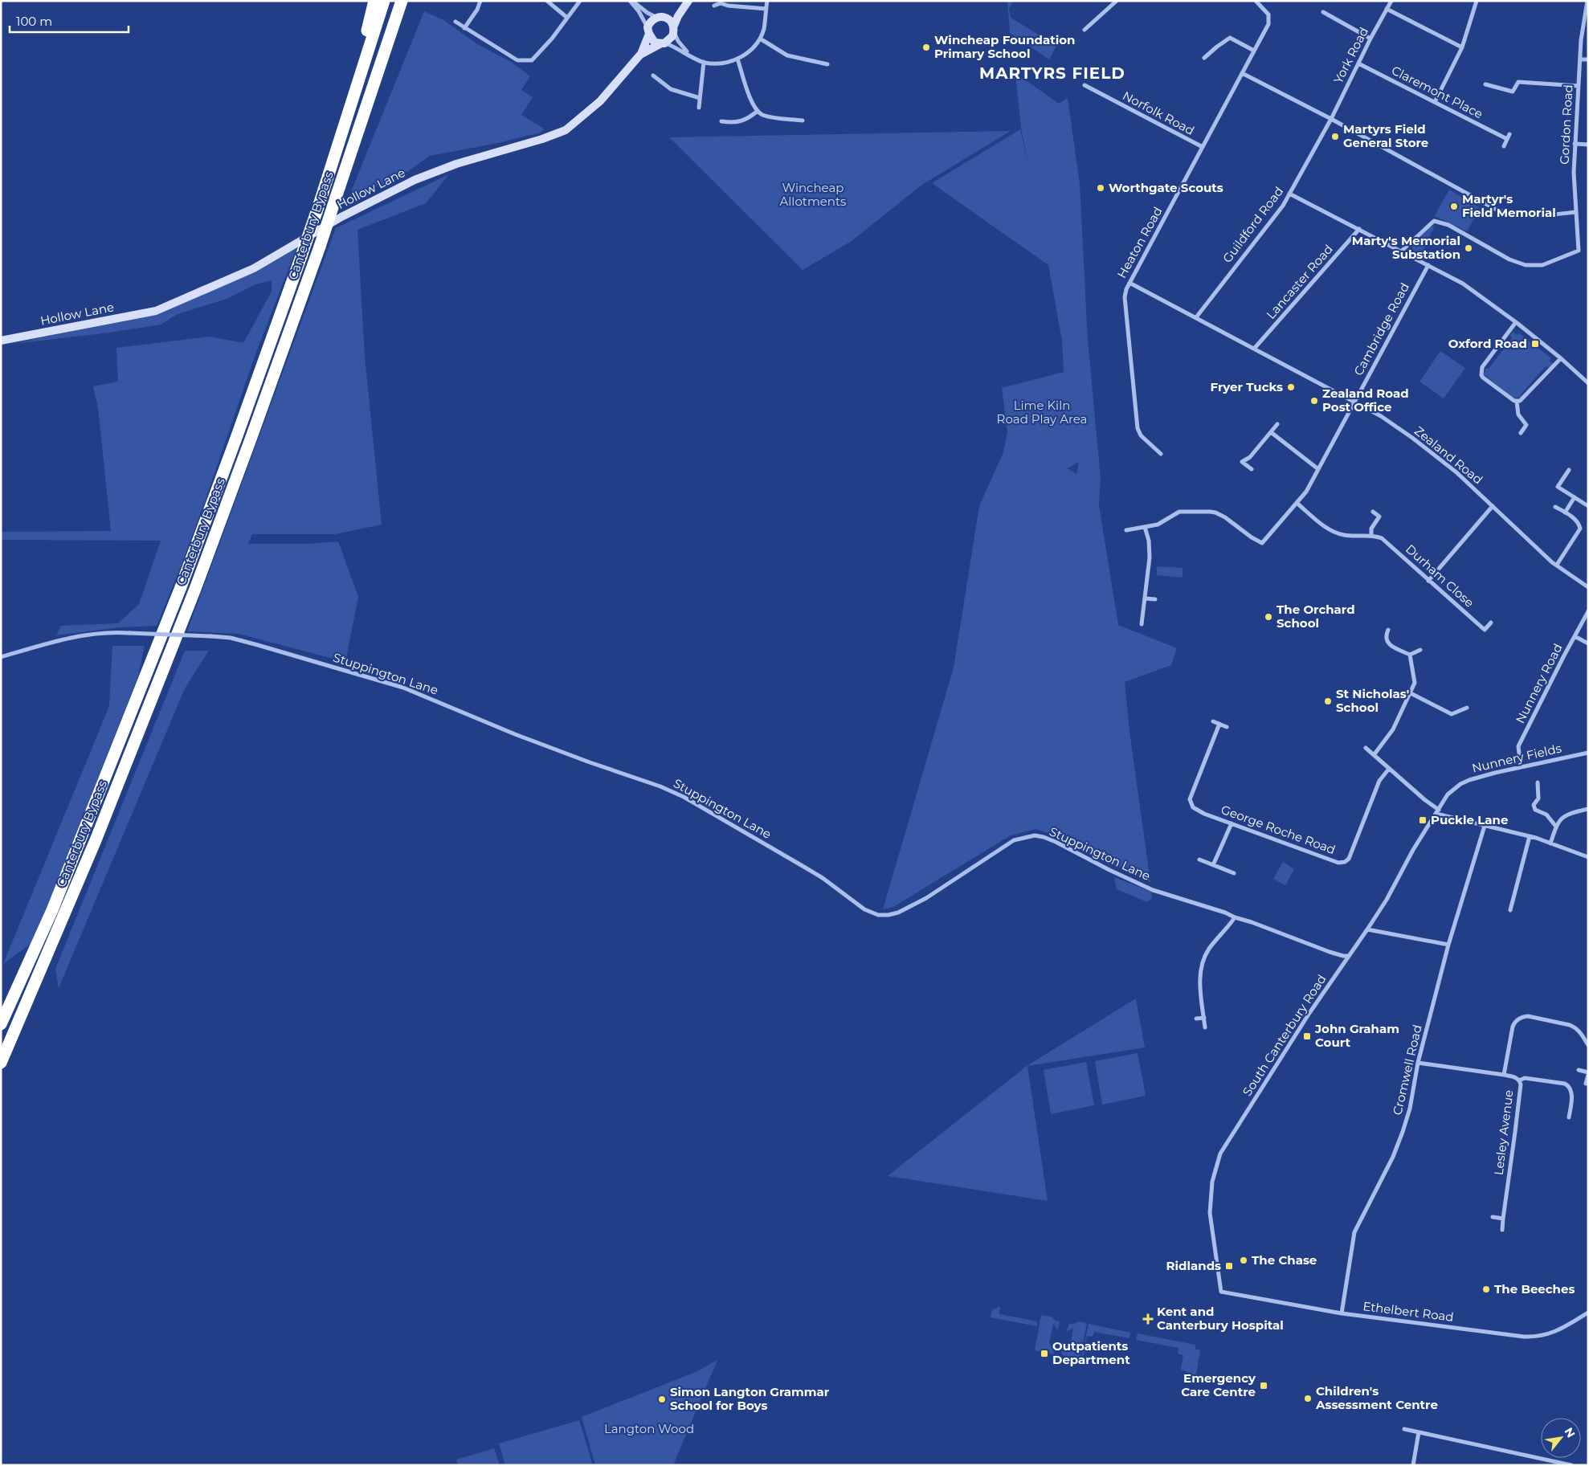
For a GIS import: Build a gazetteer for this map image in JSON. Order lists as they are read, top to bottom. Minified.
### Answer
{"streets":{"highway":["Canterbury Bypass"],"street":["York Road","Claremont Place","Norfolk Road","Gordon Road","Hollow Lane","Guildford Road","Heaton Road","Lancaster Road","Cambridge Road","Zealand Road","Durham Close","Stuppington Lane","Nunnery Road","Nunnery Fields","George Roche Road","South Canterbury Road","Cromwell Road","Lesley Avenue","Ethelbert Road"]},"crossings":[["York Road","Claremont Place"],["York Road","Guildford Road"],["Norfolk Road","Heaton Road"],["Guildford Road","Zealand Road"],["Heaton Road","Zealand Road"],["Lancaster Road","Zealand Road"],["Cambridge Road","Zealand Road"],["Cambridge Road","Durham Close"],["Stuppington Lane","South Canterbury Road"],["Nunnery Road","Nunnery Fields"],["Nunnery Fields","South Canterbury Road"],["South Canterbury Road","Ethelbert Road"],["Cromwell Road","Lesley Avenue"],["Cromwell Road","Ethelbert Road"]],"districts":["MARTYRS FIELD"],"parks":["Wincheap Allotments","Lime Kiln Road Play Area","Langton Wood"],"places":{"other":["Wincheap Foundation Primary School","Martyrs Field General Store","Worthgate Scouts","Martyr's Field Memorial","Marty's Memorial Substation","Fryer Tucks","Zealand Road Post Office","The Orchard School","St Nicholas' School","The Chase","The Beeches","Children's Assessment Centre","Simon Langton Grammar School for Boys"],"transit":["Oxford Road","Puckle Lane","John Graham Court","Ridlands","Outpatients Department","Emergency Care Centre"],"health":["Kent and Canterbury Hospital"]},"scale_bar":"100 m","north":"top right"}
